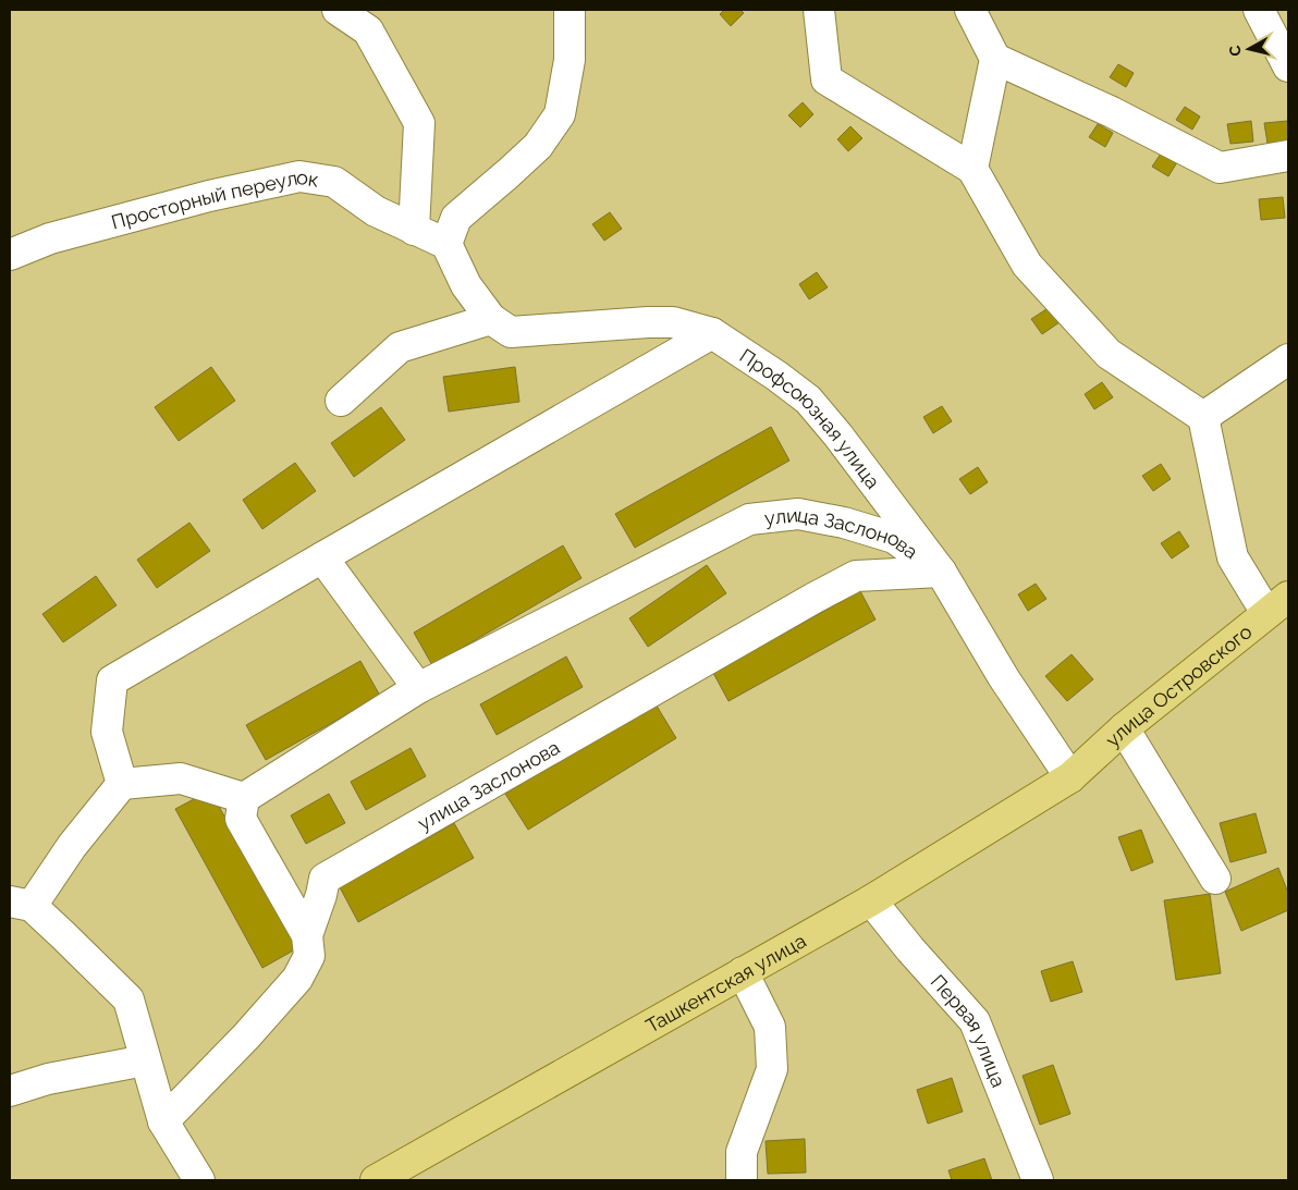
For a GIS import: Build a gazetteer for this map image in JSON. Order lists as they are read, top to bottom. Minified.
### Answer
{"streets":{"main road":["улица Островского","Ташкентская улица"],"street":["Просторный переулок","Профсоюзная улица","улица Заслонова","Первая улица"]},"crossings":[["Профсоюзная улица","улица Заслонова"],["Профсоюзная улица","улица Островского"],["Профсоюзная улица","Ташкентская улица"],["улица Островского","Ташкентская улица"],["Ташкентская улица","Первая улица"]],"north":"left"}
